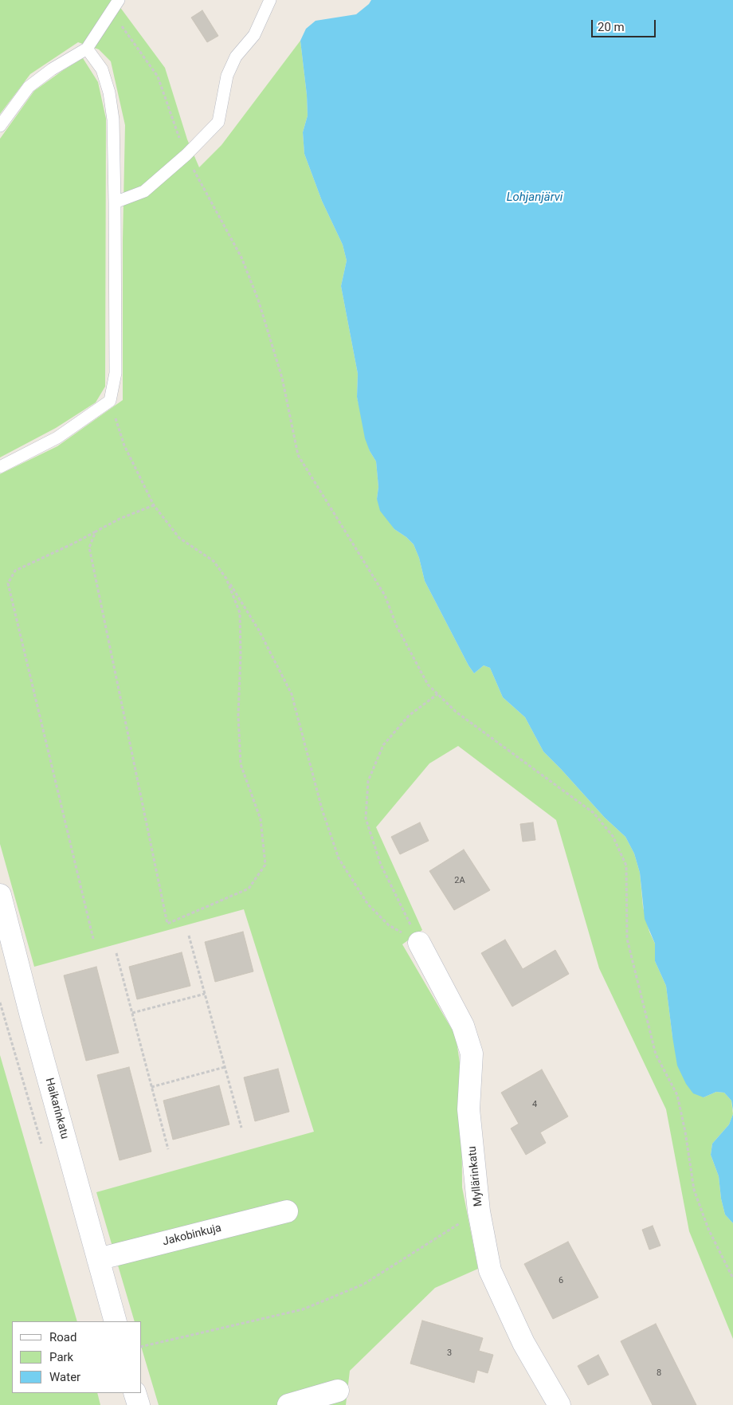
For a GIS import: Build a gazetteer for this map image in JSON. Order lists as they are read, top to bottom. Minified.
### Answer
{"streets":{"street":["Haikarinkatu","Myllärinkatu","Jakobinkuja"]},"crossings":[["Haikarinkatu","Jakobinkuja"]],"water":["Lohjanjärvi"],"house_numbers":["2A","4","6","3","8"],"legend":["Road","Park","Water"],"scale_bar":"20 m"}
